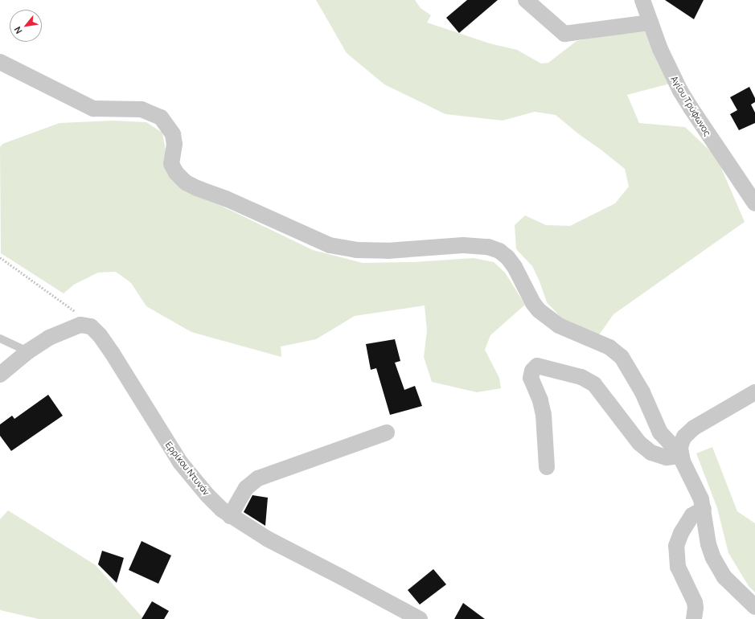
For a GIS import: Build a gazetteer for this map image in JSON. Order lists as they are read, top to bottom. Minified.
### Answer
{"streets":{"street":["Αγίου Τρύφωνος","Ερρίκου Ντυνάν"]},"north":"bottom left"}
